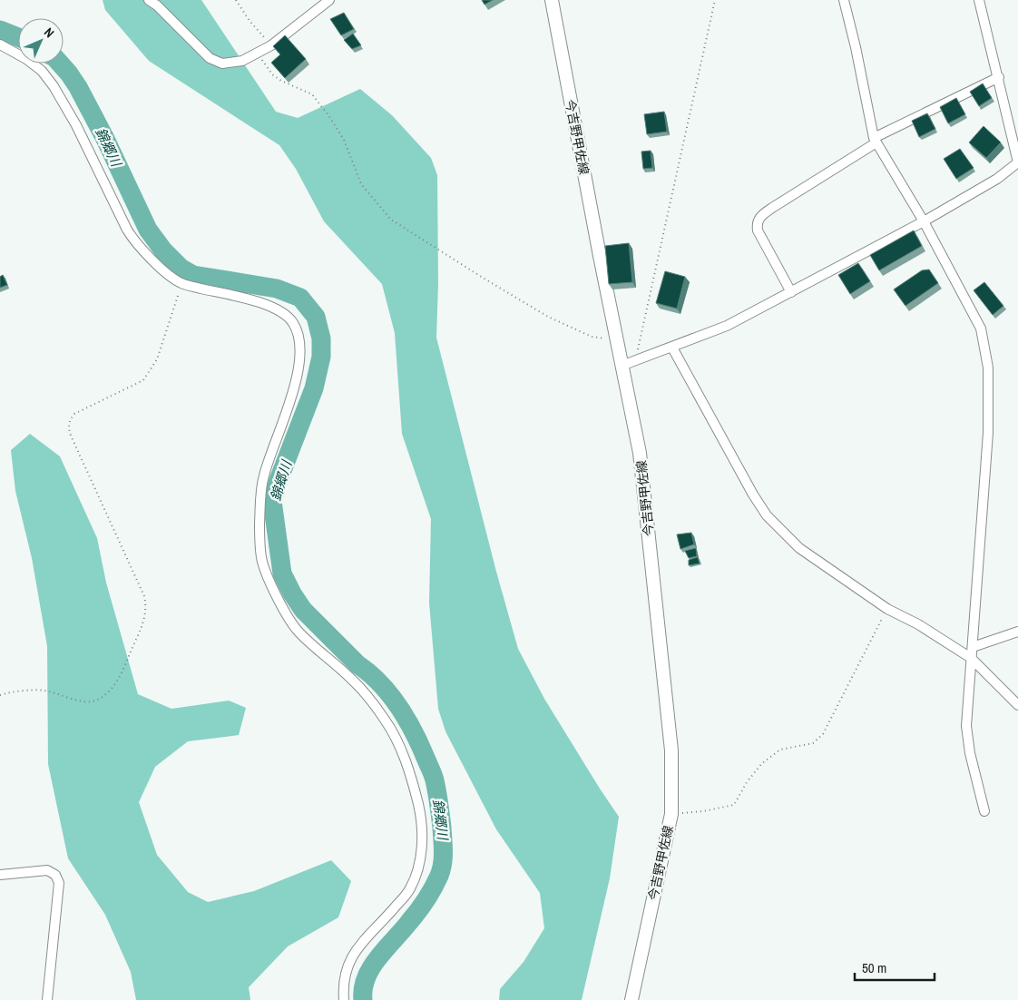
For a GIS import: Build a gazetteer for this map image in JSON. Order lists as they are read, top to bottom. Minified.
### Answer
{"streets":{"main road":["今吉野甲佐線"]},"water":["錦郷川"],"scale_bar":"50 m","north":"top right"}
